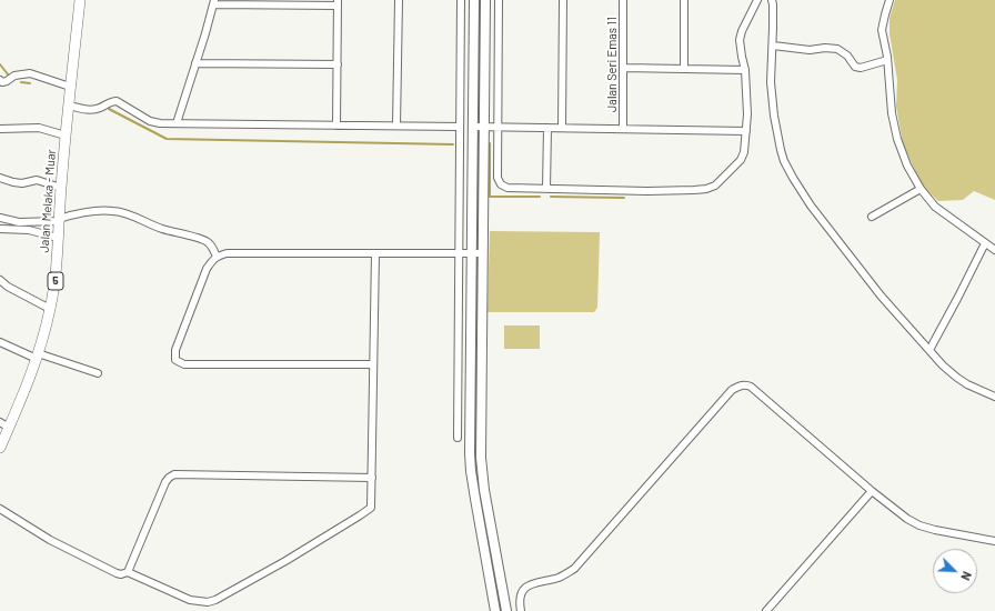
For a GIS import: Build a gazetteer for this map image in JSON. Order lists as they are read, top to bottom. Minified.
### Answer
{"streets":{"main road":["Jalan Melaka - Muar","5"],"street":["Jalan Seri Emas 11"]},"north":"bottom right"}
